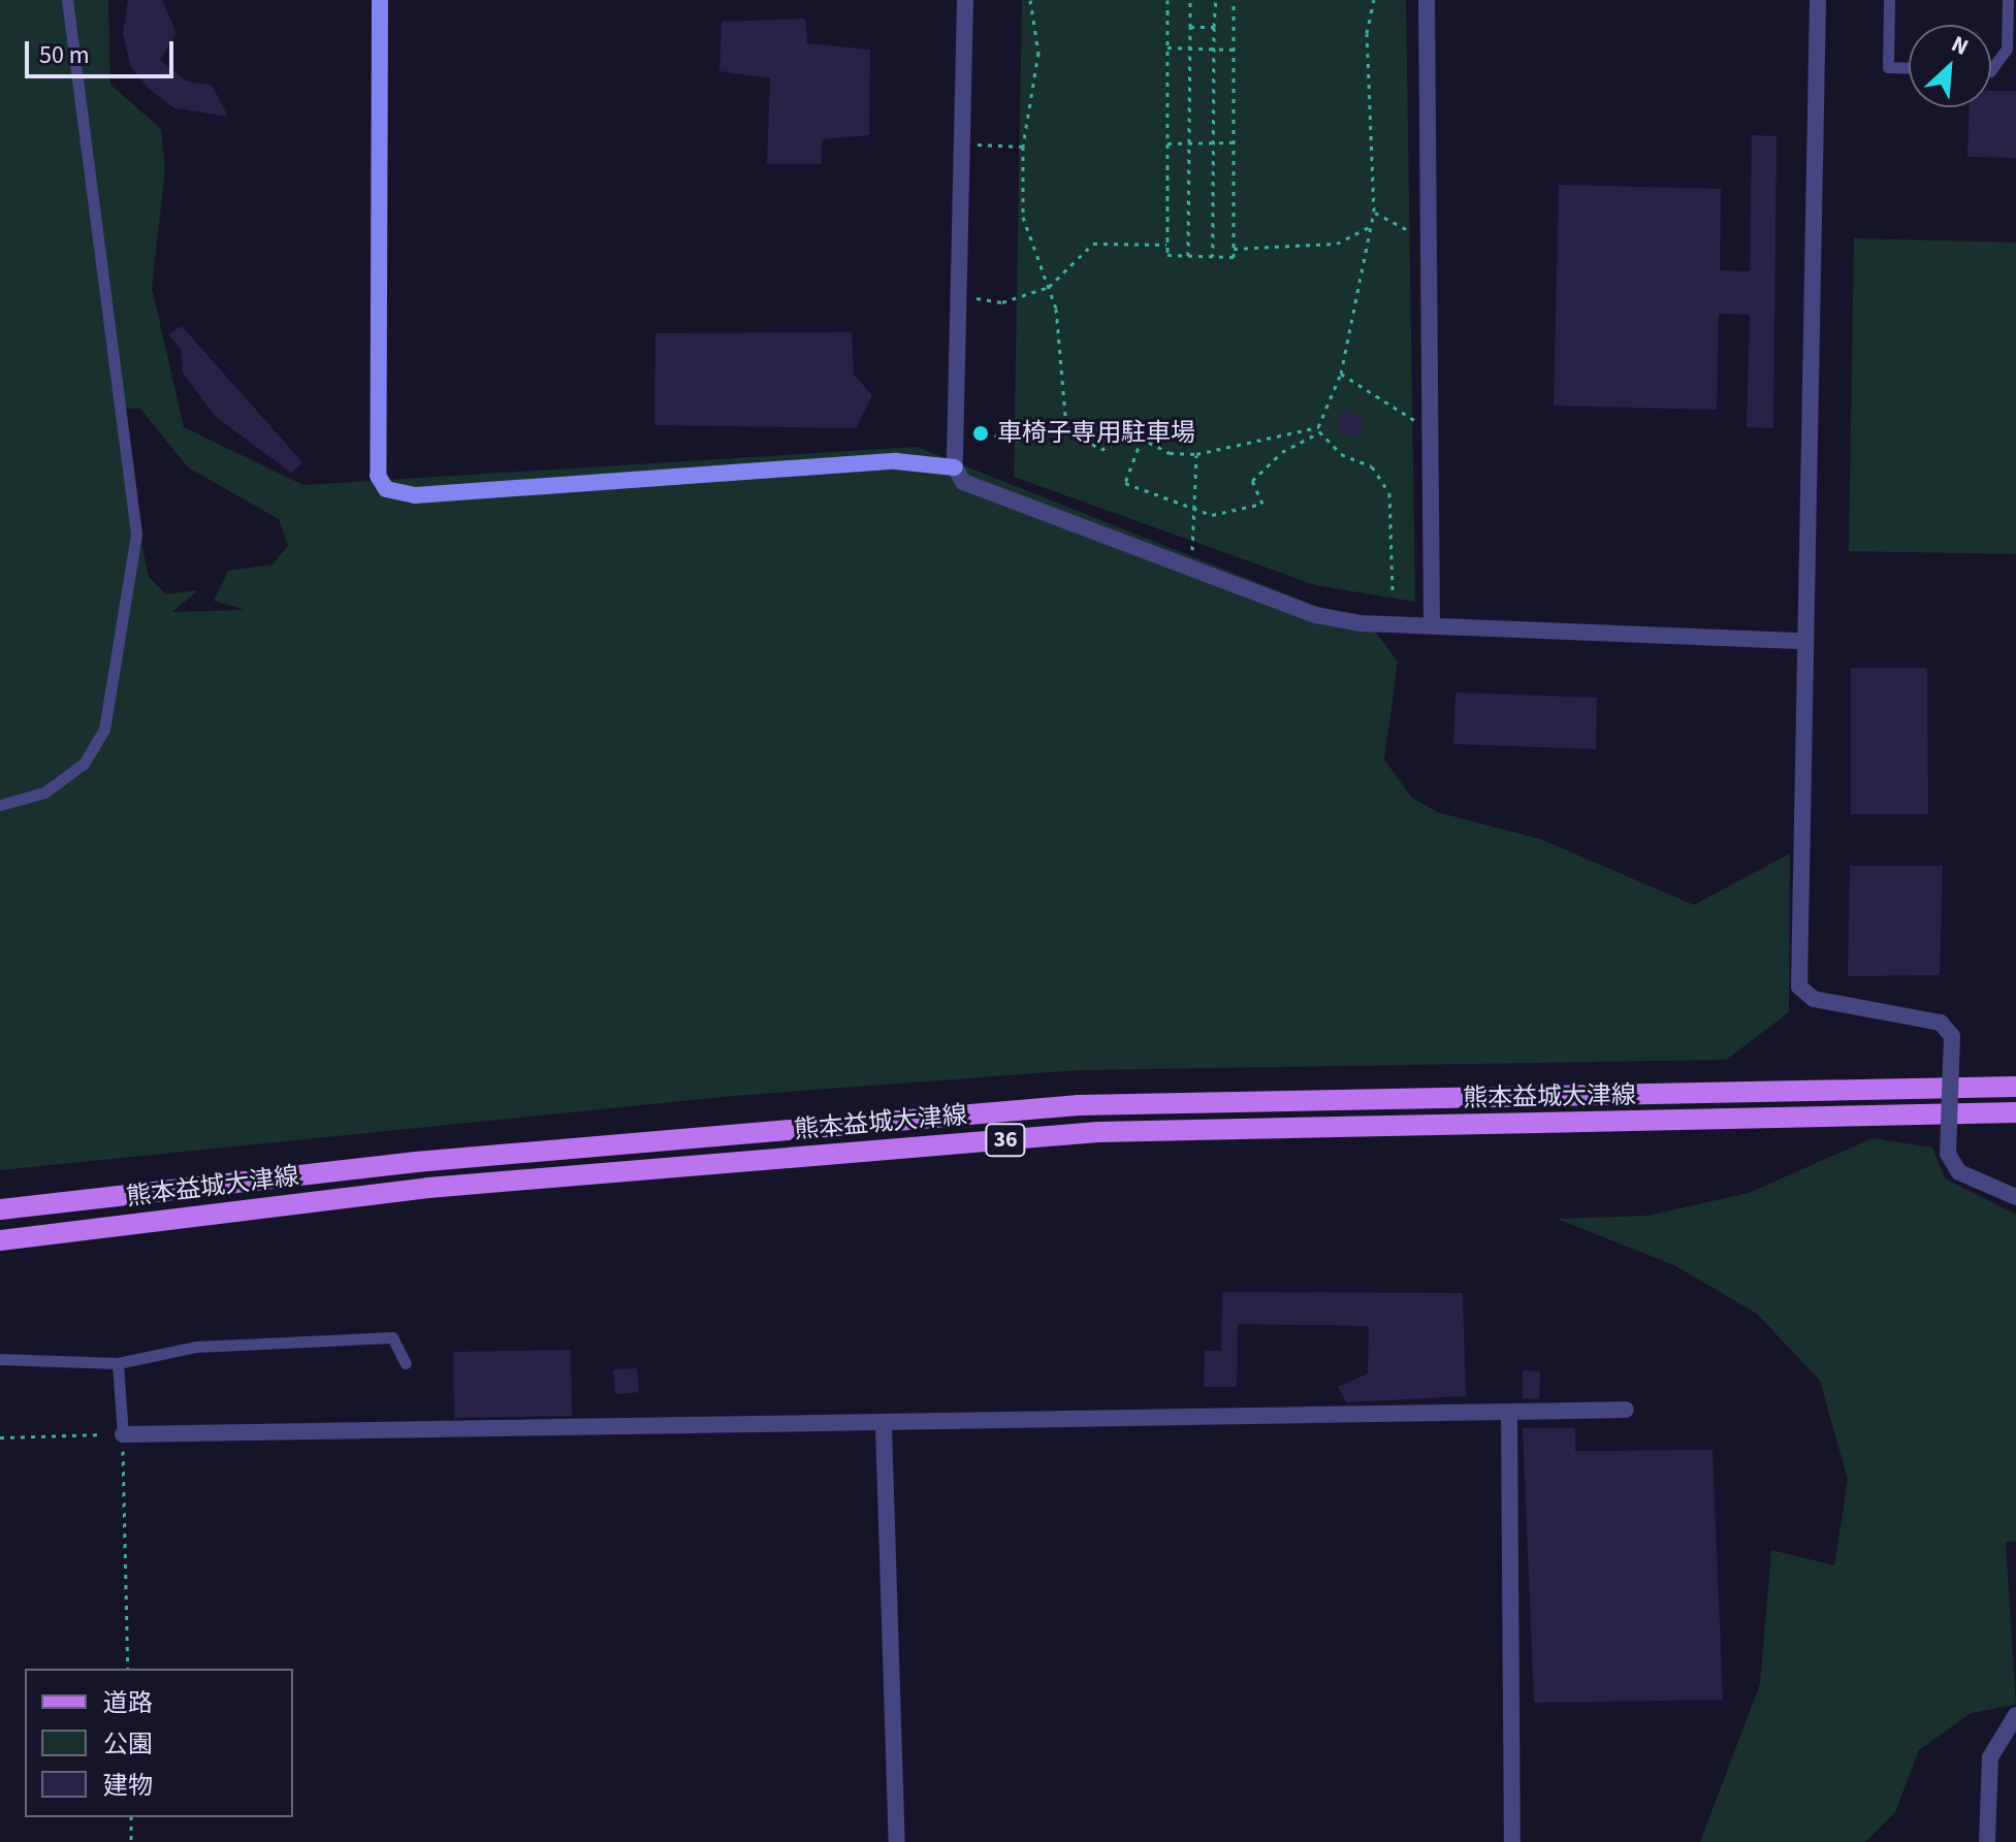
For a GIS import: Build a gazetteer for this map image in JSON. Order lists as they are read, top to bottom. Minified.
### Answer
{"streets":{"main road":["熊本益城大津線","36"]},"places":["車椅子専用駐車場"],"legend":["道路","公園","建物"],"scale_bar":"50 m","north":"top right"}
